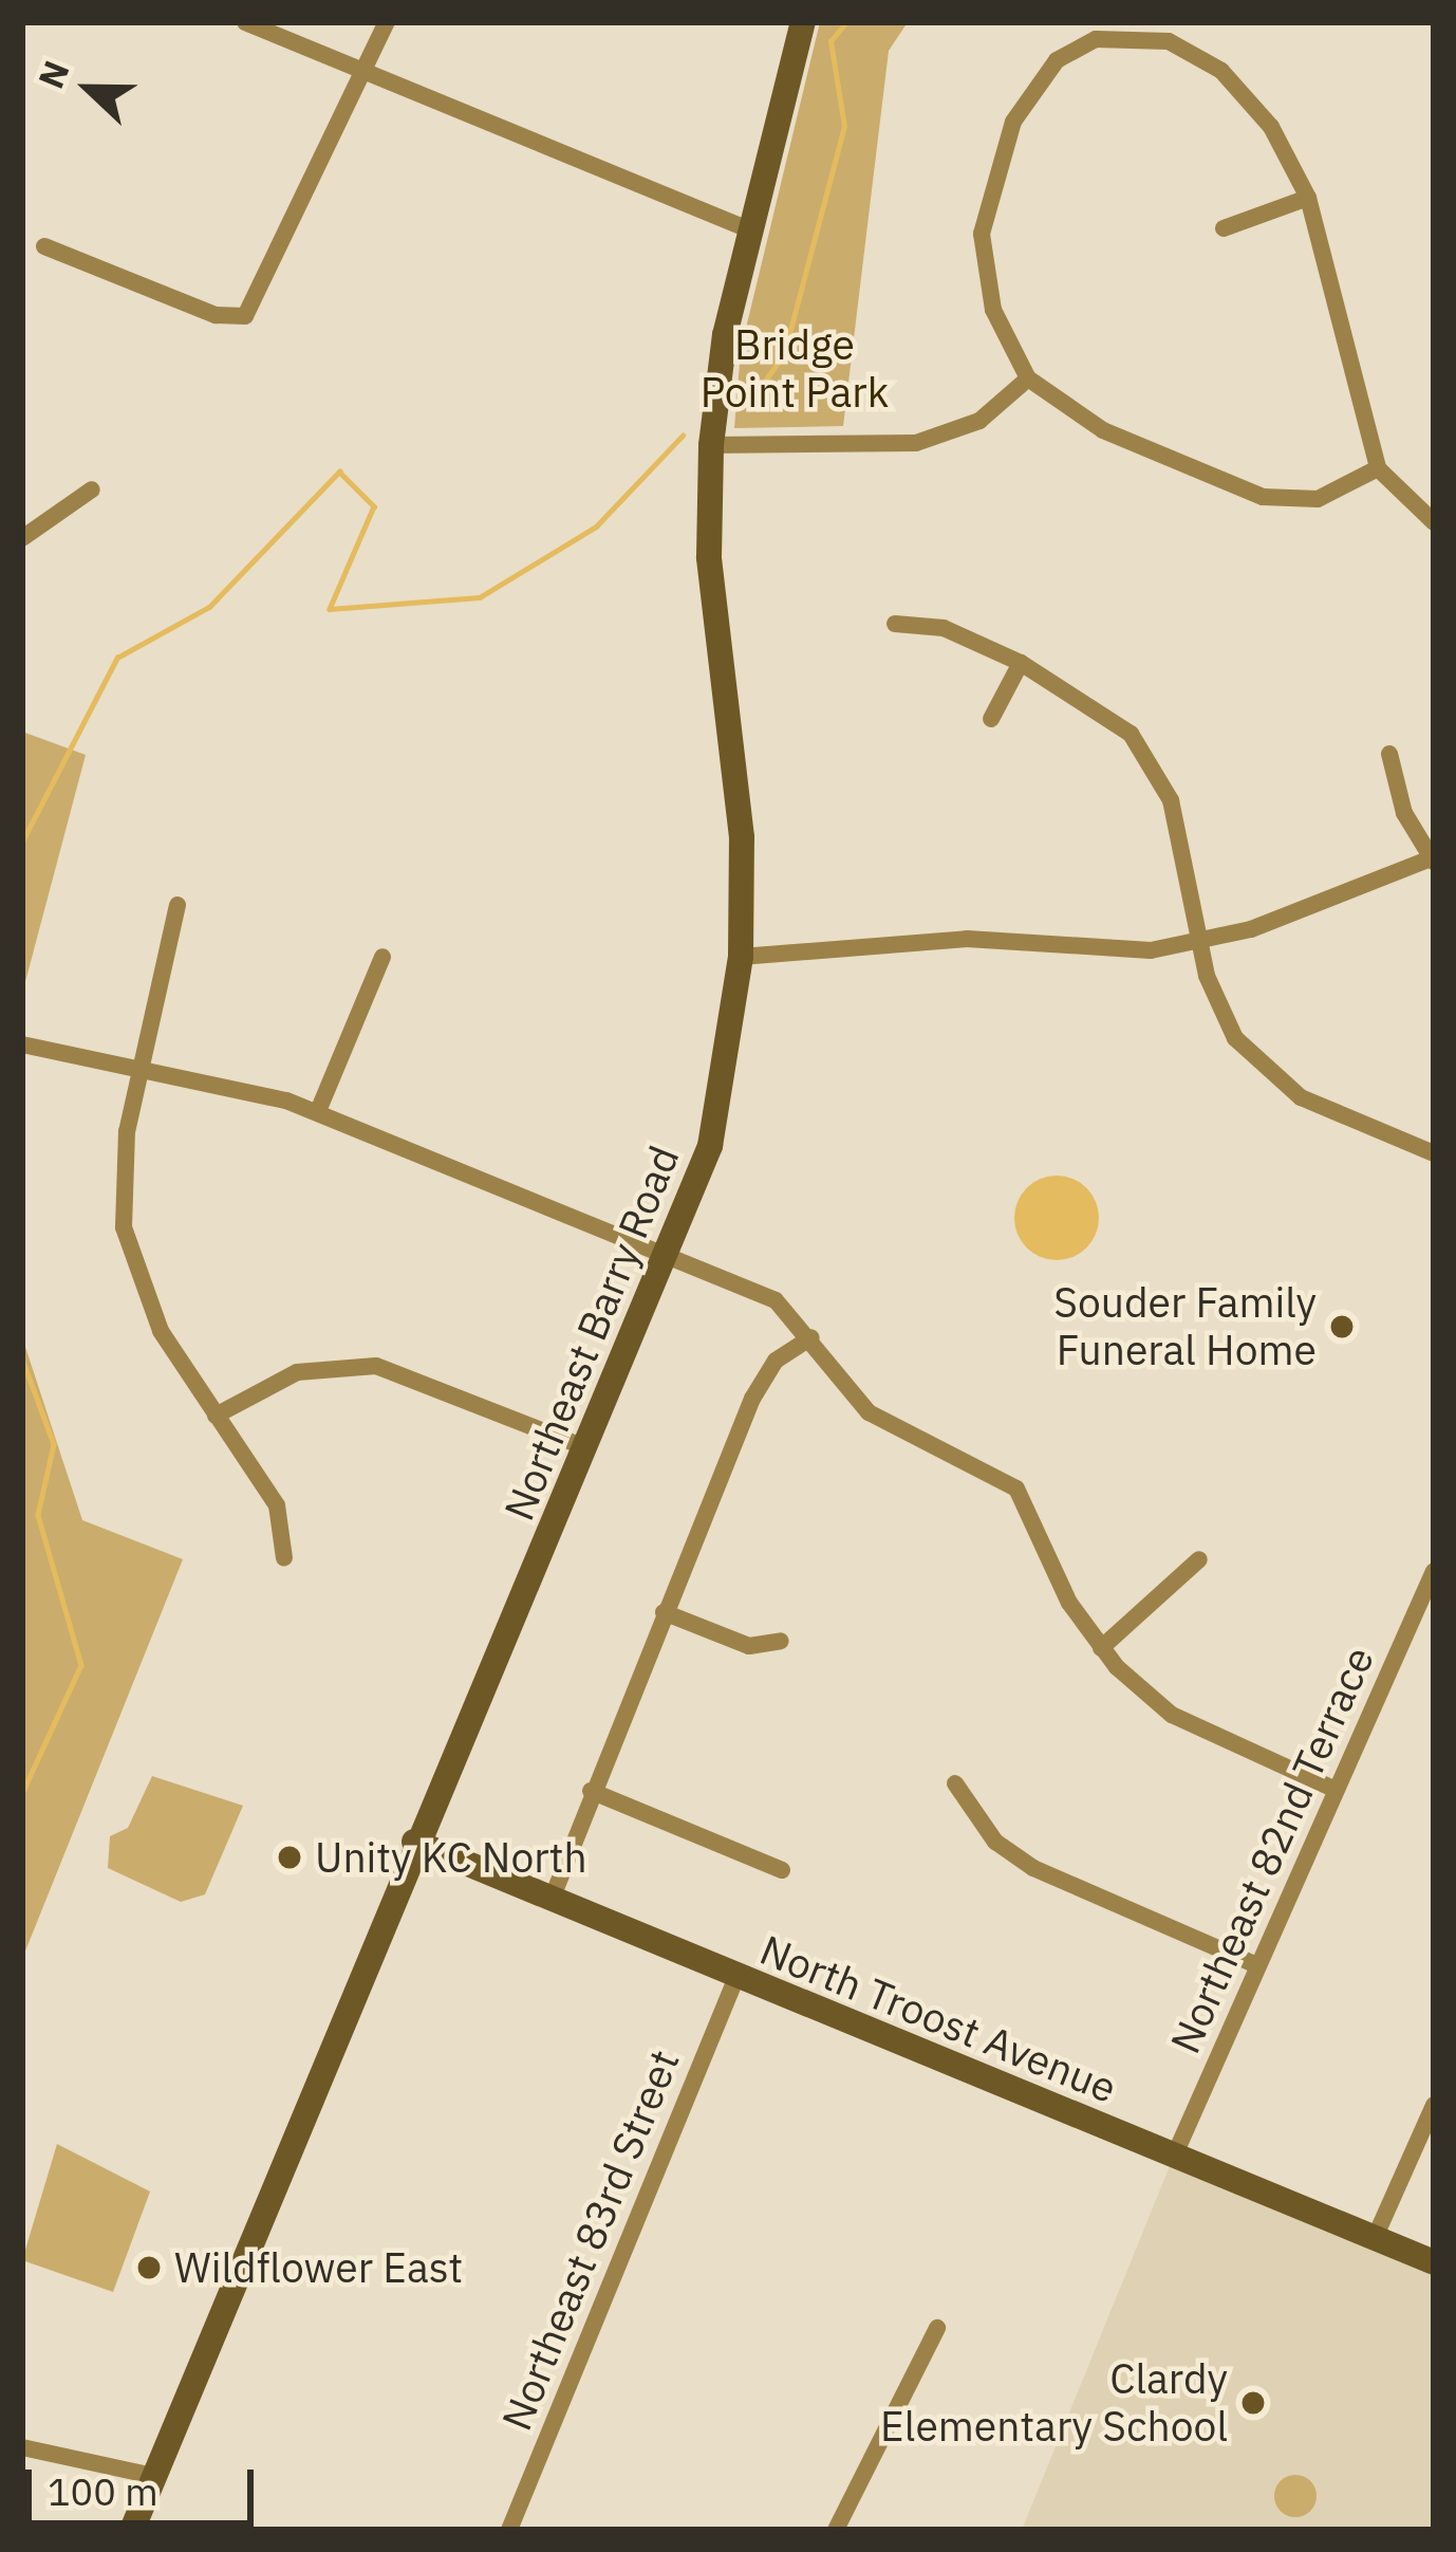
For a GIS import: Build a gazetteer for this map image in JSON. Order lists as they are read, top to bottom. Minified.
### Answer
{"streets":{"main road":["Northeast Barry Road","North Troost Avenue"],"street":["Northeast 82nd Terrace","Northeast 83rd Street"]},"crossings":[["Northeast Barry Road","North Troost Avenue"],["Northeast 82nd Terrace","North Troost Avenue"],["North Troost Avenue","Northeast 83rd Street"]],"parks":["Bridge Point Park"],"places":["Souder Family Funeral Home","Unity KC North","Wildflower East","Clardy Elementary School"],"scale_bar":"100 m","north":"left"}
